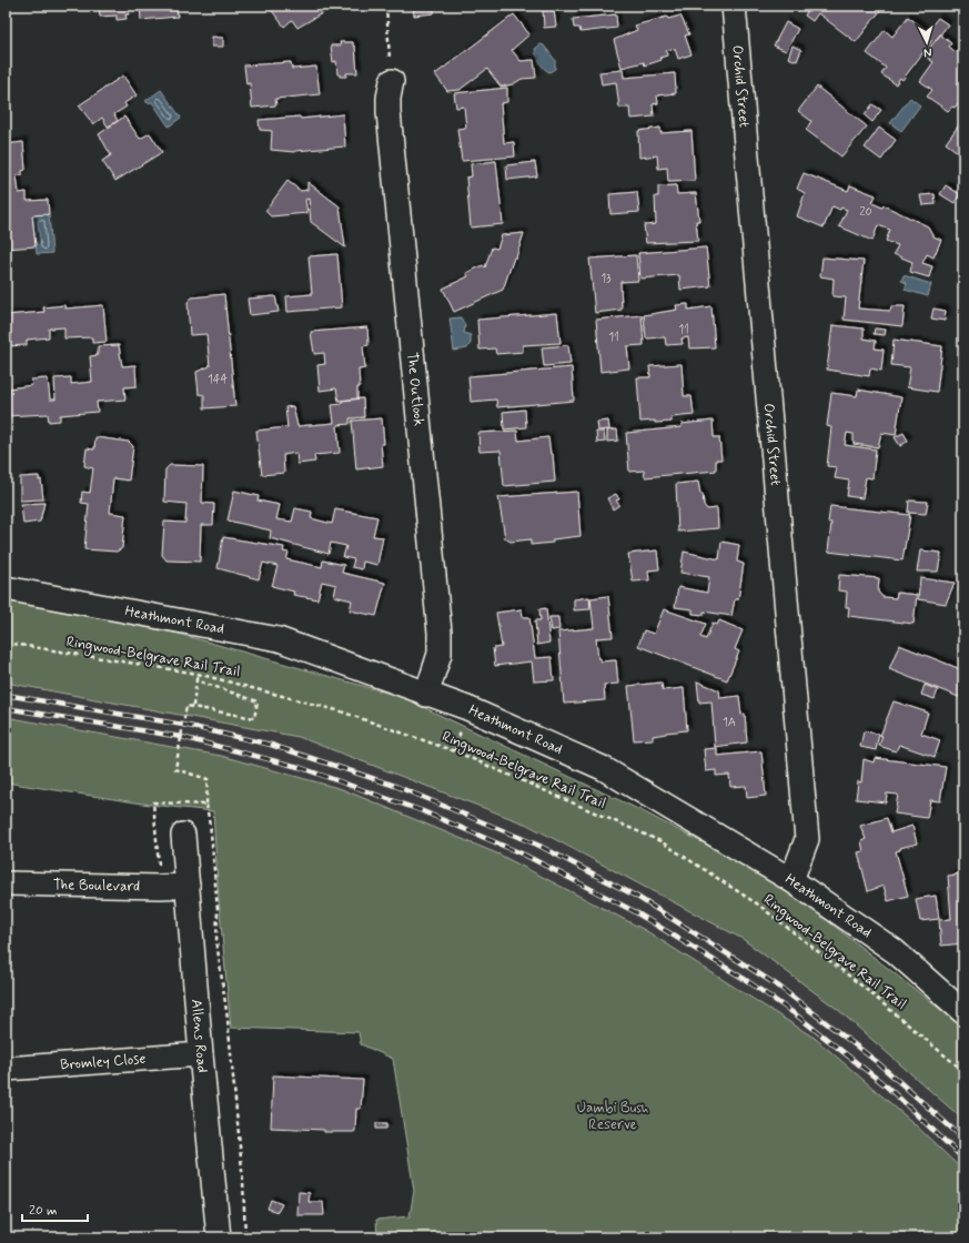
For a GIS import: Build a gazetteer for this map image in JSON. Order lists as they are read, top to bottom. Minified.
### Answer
{"streets":{"street":["Orchid Street","The Outlook","Heathmont Road","The Boulevard","Allens Road","Bromley Close"],"path":["Ringwood-Belgrave Rail Trail"]},"crossings":[["Orchid Street","Heathmont Road"],["The Outlook","Heathmont Road"],["The Boulevard","Allens Road"],["Allens Road","Bromley Close"]],"parks":["Uambi Bush Reserve"],"house_numbers":["20","13","11","11","144","1A"],"scale_bar":"20 m","north":"bottom"}
